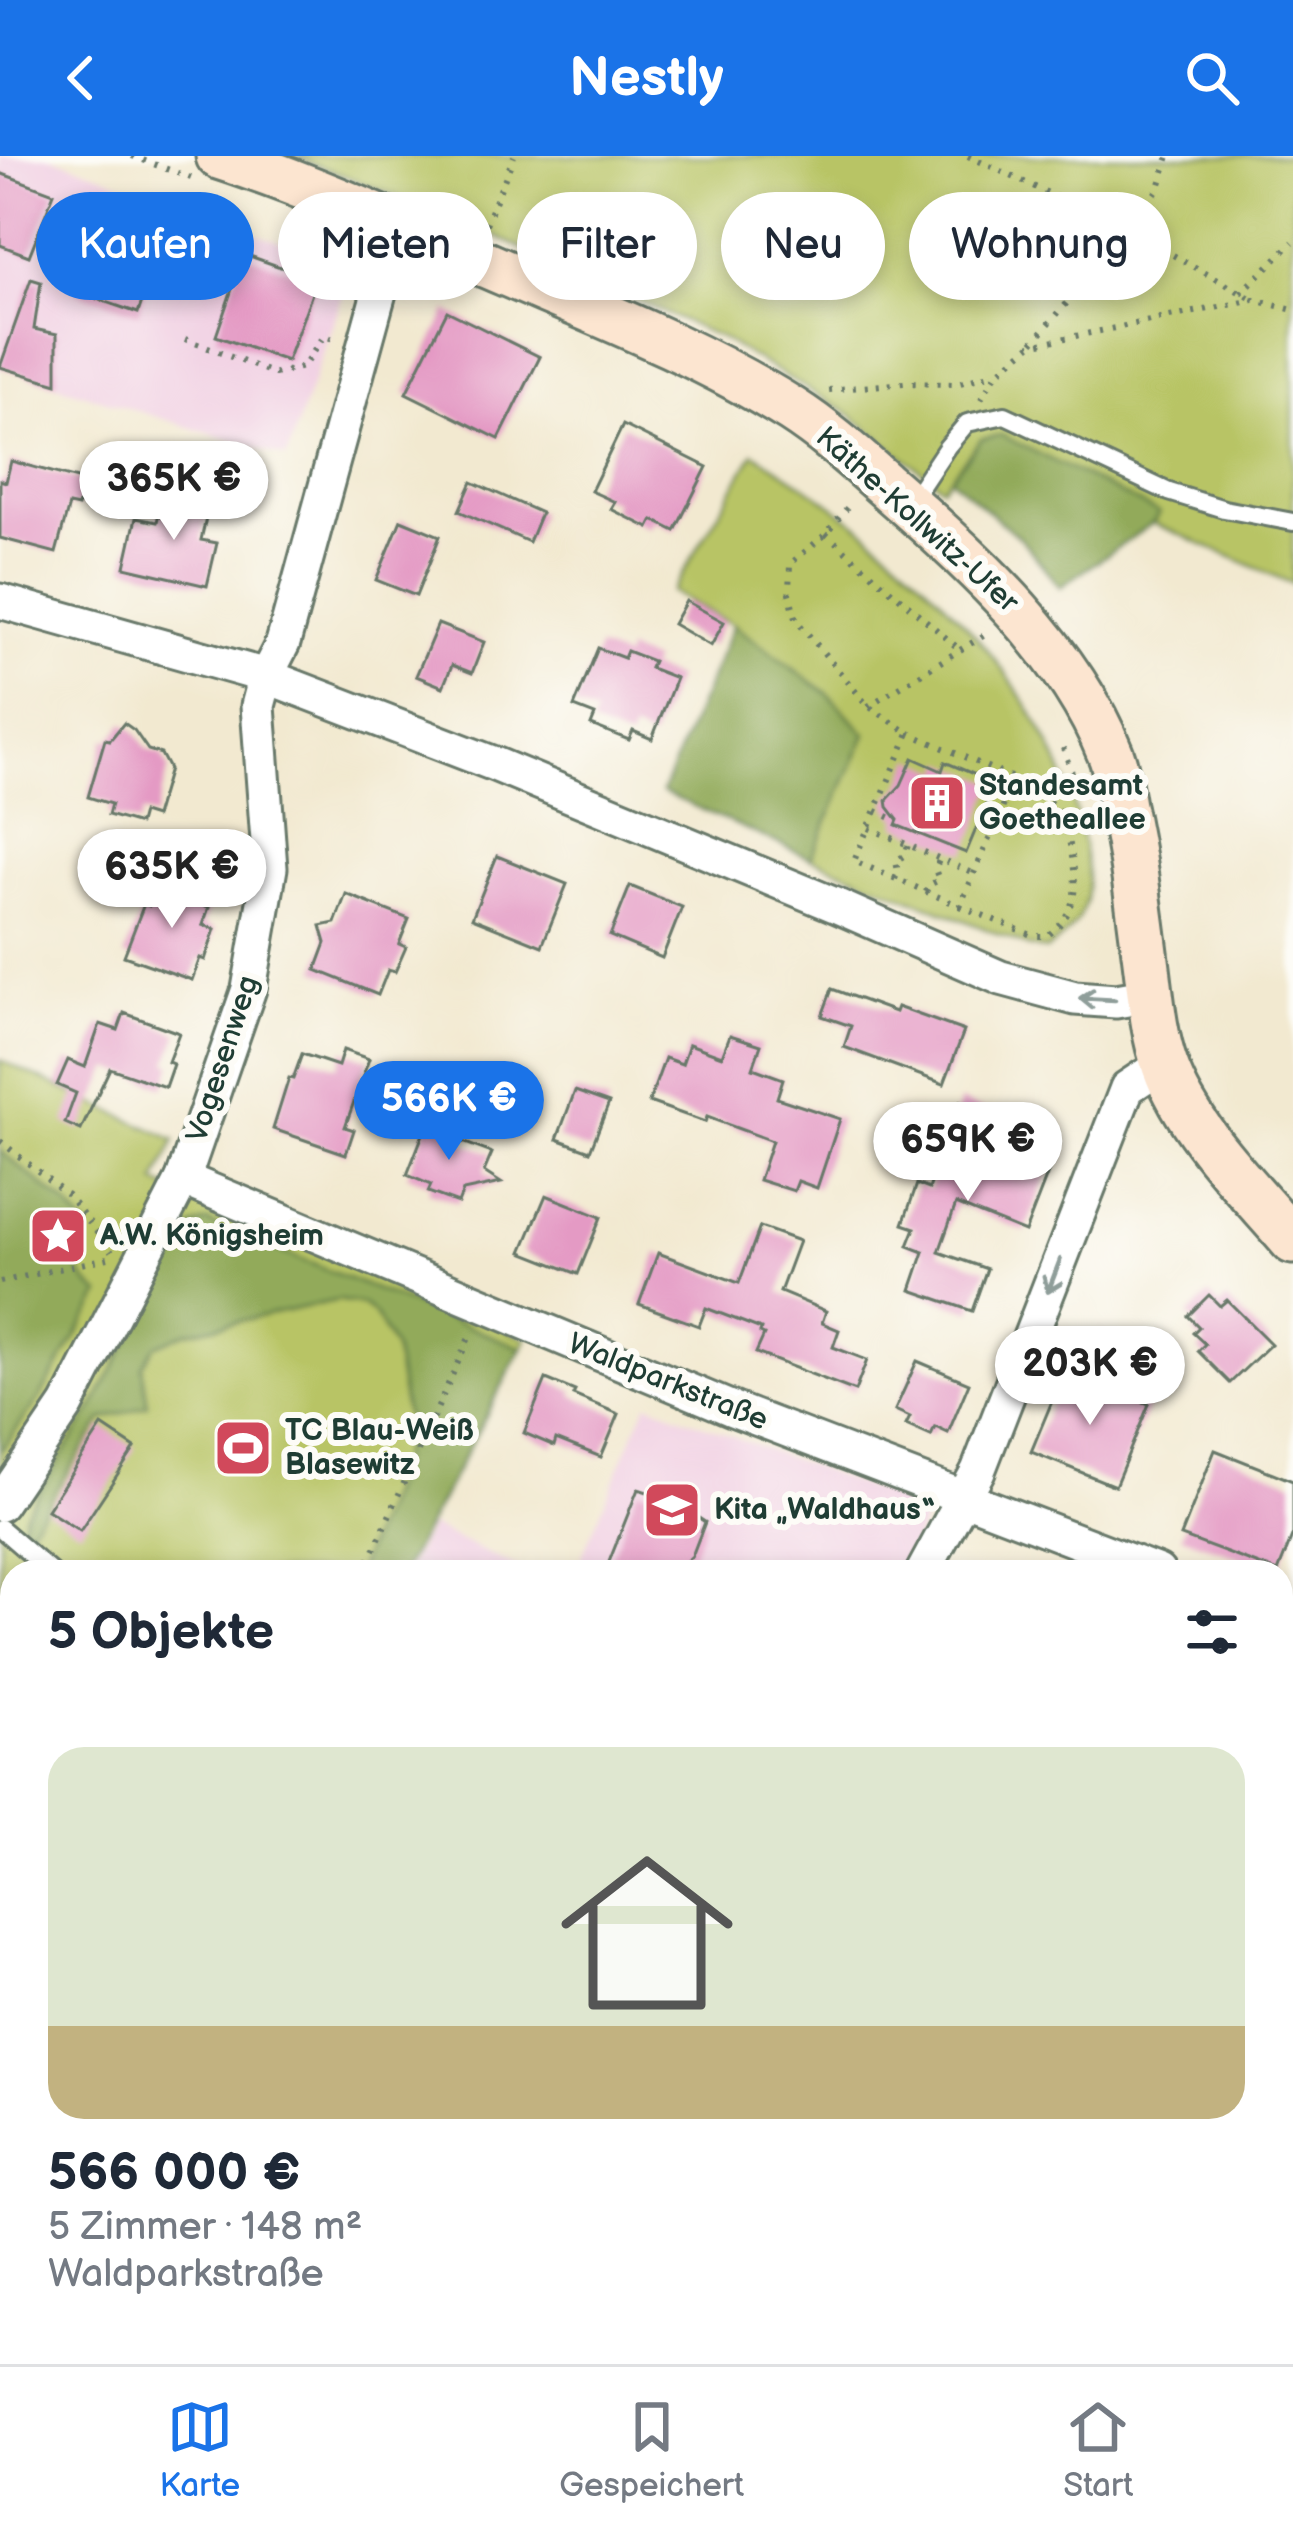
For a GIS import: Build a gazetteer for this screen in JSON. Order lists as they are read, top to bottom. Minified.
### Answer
{"streets":{"main road":["Käthe-Kollwitz-Ufer"],"street":["Vogesenweg","Waldparkstraße"]},"crossings":[["Vogesenweg","Waldparkstraße"]],"places":{"building":["Standesamt Goetheallee"],"place":["A.W. Königsheim"],"sports":["TC Blau-Weiß Blasewitz"],"school or university":["Kita „Waldhaus“"]},"page":{"header":"Nestly","chip":["Kaufen","Mieten","Filter","Neu","Wohnung"],"price":["365K €","635K €","566K €","659K €","203K €"],"heading":"5 Objekte","list":[{"name":"566 000 €","note":"5 Zimmer · 148 m² · Waldparkstraße"}],"tabs":["Karte","Gespeichert","Start"]}}
